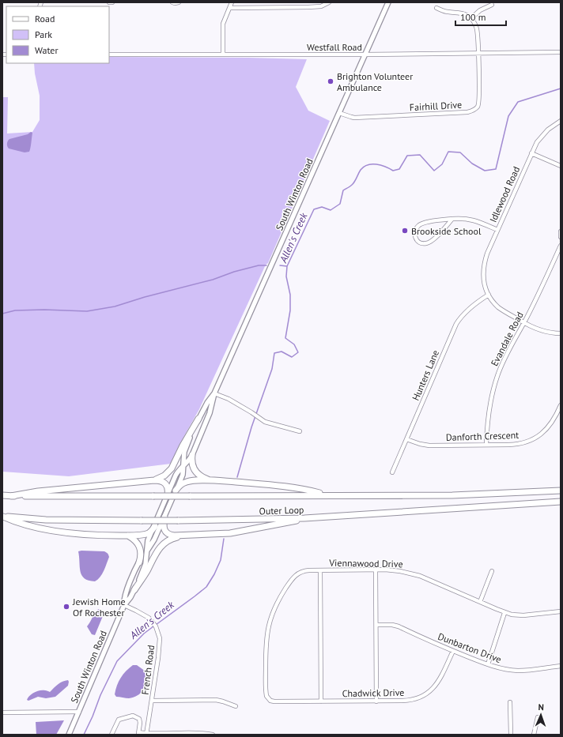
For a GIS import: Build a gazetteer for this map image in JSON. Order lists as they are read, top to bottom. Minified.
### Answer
{"streets":{"highway":["Outer Loop"],"main road":["South Winton Road"],"street":["Westfall Road","Fairhill Drive","Idlewood Road","Evandale Road","Hunters Lane","Danforth Crescent","Viennawood Drive","Dunbarton Drive","French Road","Chadwick Drive"]},"crossings":[["Westfall Road","Fairhill Drive"],["Westfall Road","South Winton Road"],["Fairhill Drive","South Winton Road"],["South Winton Road","French Road"],["Idlewood Road","Evandale Road"],["Idlewood Road","Hunters Lane"],["Evandale Road","Danforth Crescent"],["Hunters Lane","Danforth Crescent"],["Viennawood Drive","Chadwick Drive"],["Dunbarton Drive","Chadwick Drive"]],"water":["Allen's Creek"],"places":["Brighton Volunteer Ambulance","Brookside School","Jewish Home Of Rochester"],"legend":["Road","Park","Water"],"scale_bar":"100 m","north":"top"}
